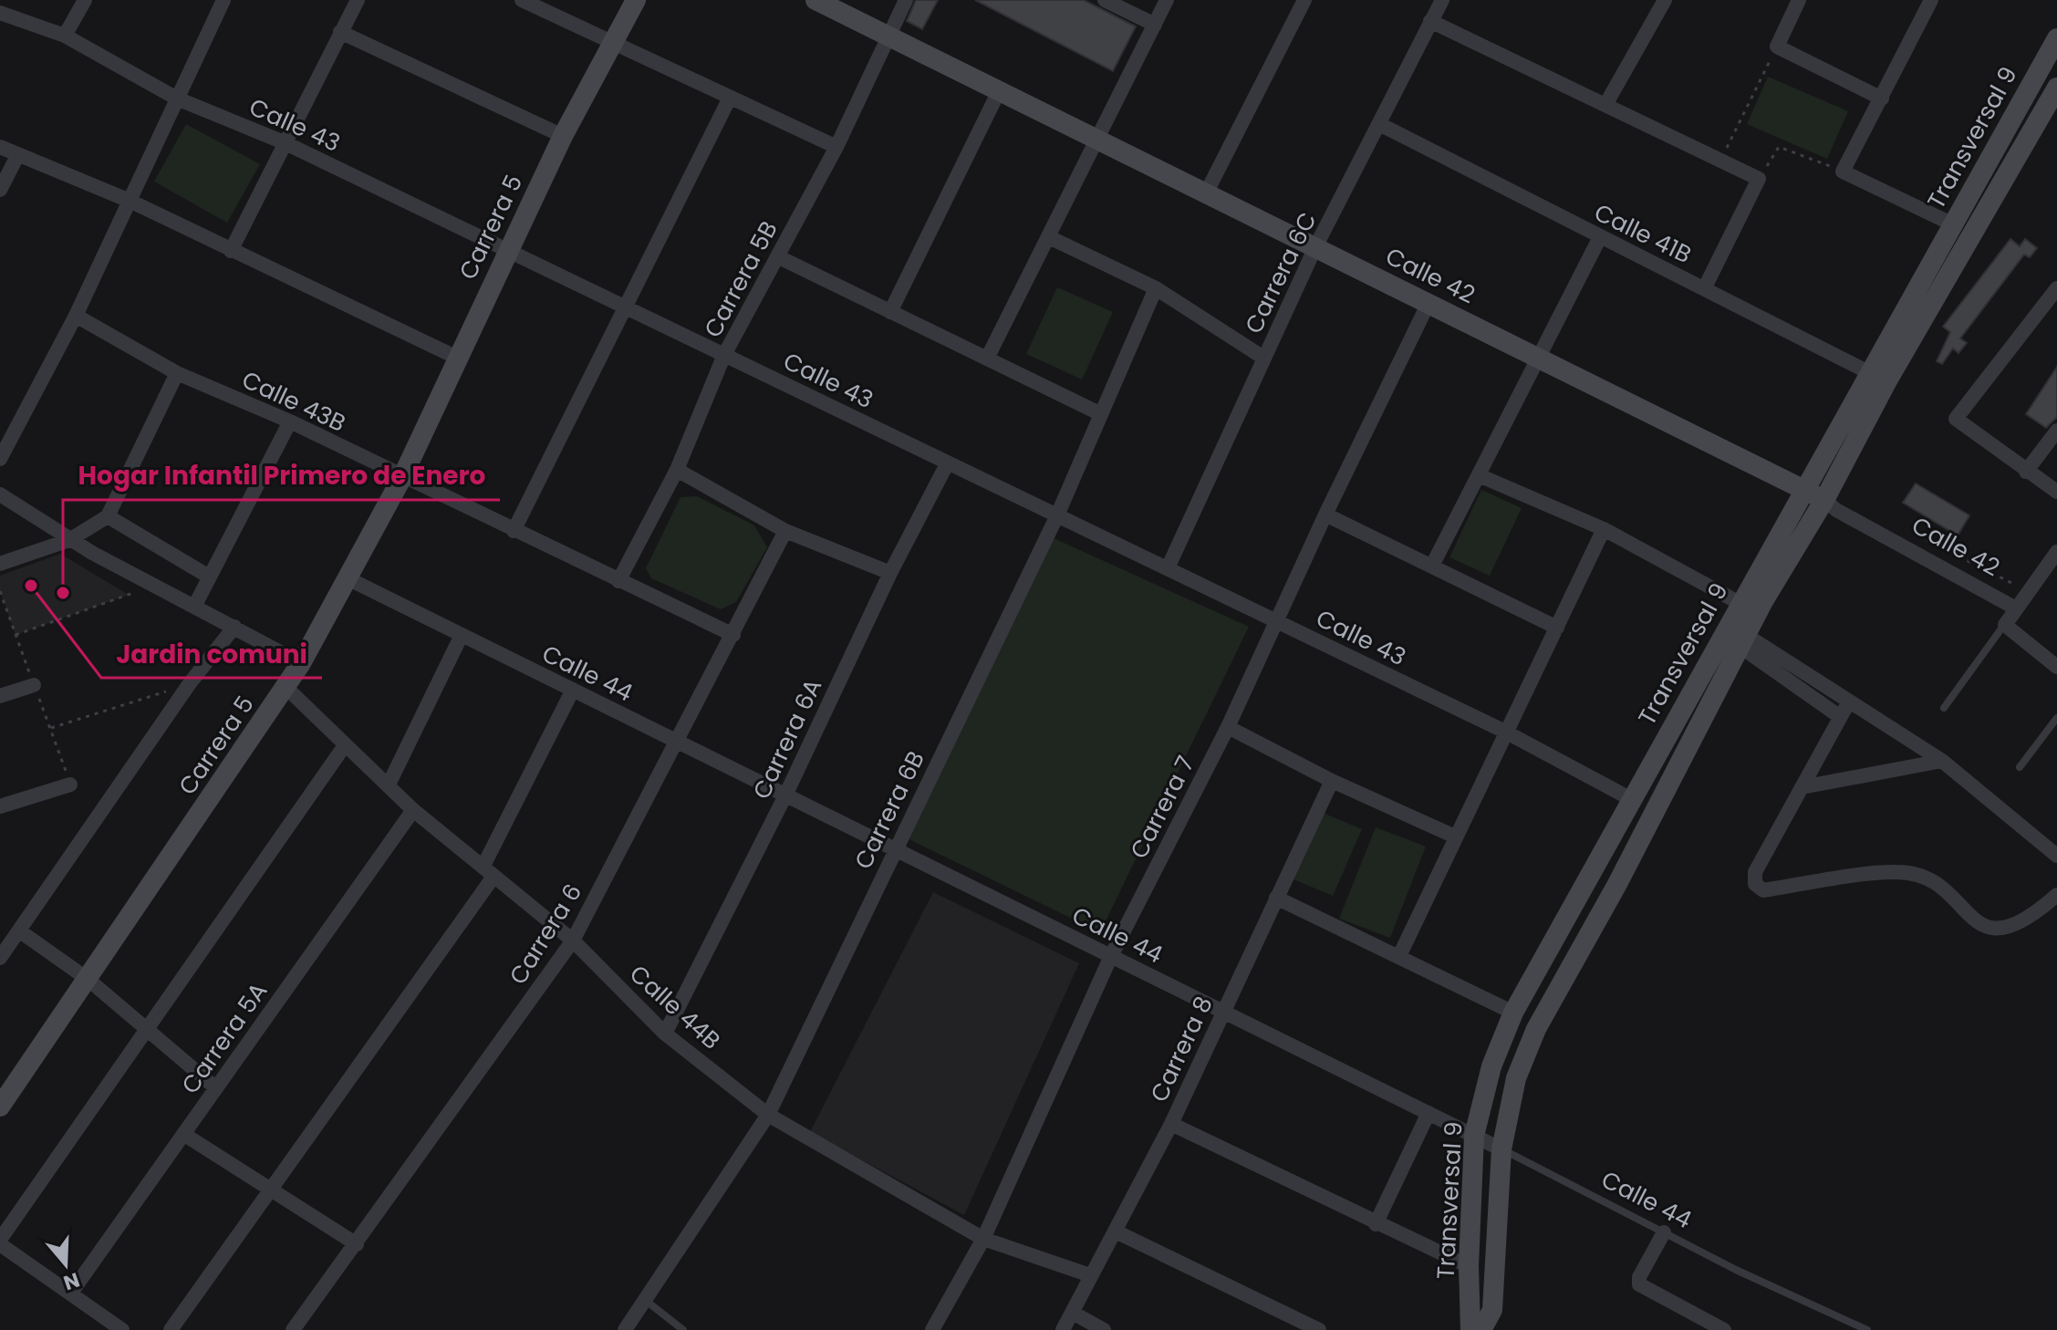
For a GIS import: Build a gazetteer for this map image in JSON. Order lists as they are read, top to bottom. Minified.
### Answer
{"streets":{"street":["Calle 43","Transversal 9","Carrera 5","Calle 41B","Carrera 6C","Calle 42","Carrera 5B","Calle 43B","Calle 44","Carrera 6A","Carrera 7","Carrera 6B","Carrera 6","Calle 44B","Carrera 5A","Carrera 8"]},"crossings":[["Calle 43","Transversal 9"],["Calle 43","Carrera 5"],["Calle 43","Carrera 6C"],["Calle 43","Carrera 5B"],["Calle 43","Carrera 6A"],["Calle 43","Carrera 7"],["Calle 43","Carrera 6B"],["Transversal 9","Calle 41B"],["Transversal 9","Calle 42"],["Transversal 9","Calle 44"],["Carrera 5","Calle 43B"],["Carrera 5","Calle 44"],["Carrera 5","Calle 44B"],["Calle 41B","Carrera 6C"],["Carrera 6C","Calle 42"],["Calle 42","Carrera 5B"],["Calle 42","Carrera 7"],["Carrera 5B","Calle 43B"],["Calle 43B","Carrera 6"],["Calle 44","Carrera 6A"],["Calle 44","Carrera 7"],["Calle 44","Carrera 6B"],["Calle 44","Carrera 6"],["Calle 44","Carrera 8"],["Carrera 6A","Calle 44B"],["Carrera 7","Calle 44B"],["Carrera 6B","Calle 44B"],["Carrera 6","Calle 44B"],["Calle 44B","Carrera 5A"],["Calle 44B","Carrera 8"]],"places":["Jardin comuni","Hogar Infantil Primero de Enero"],"north":"bottom"}
